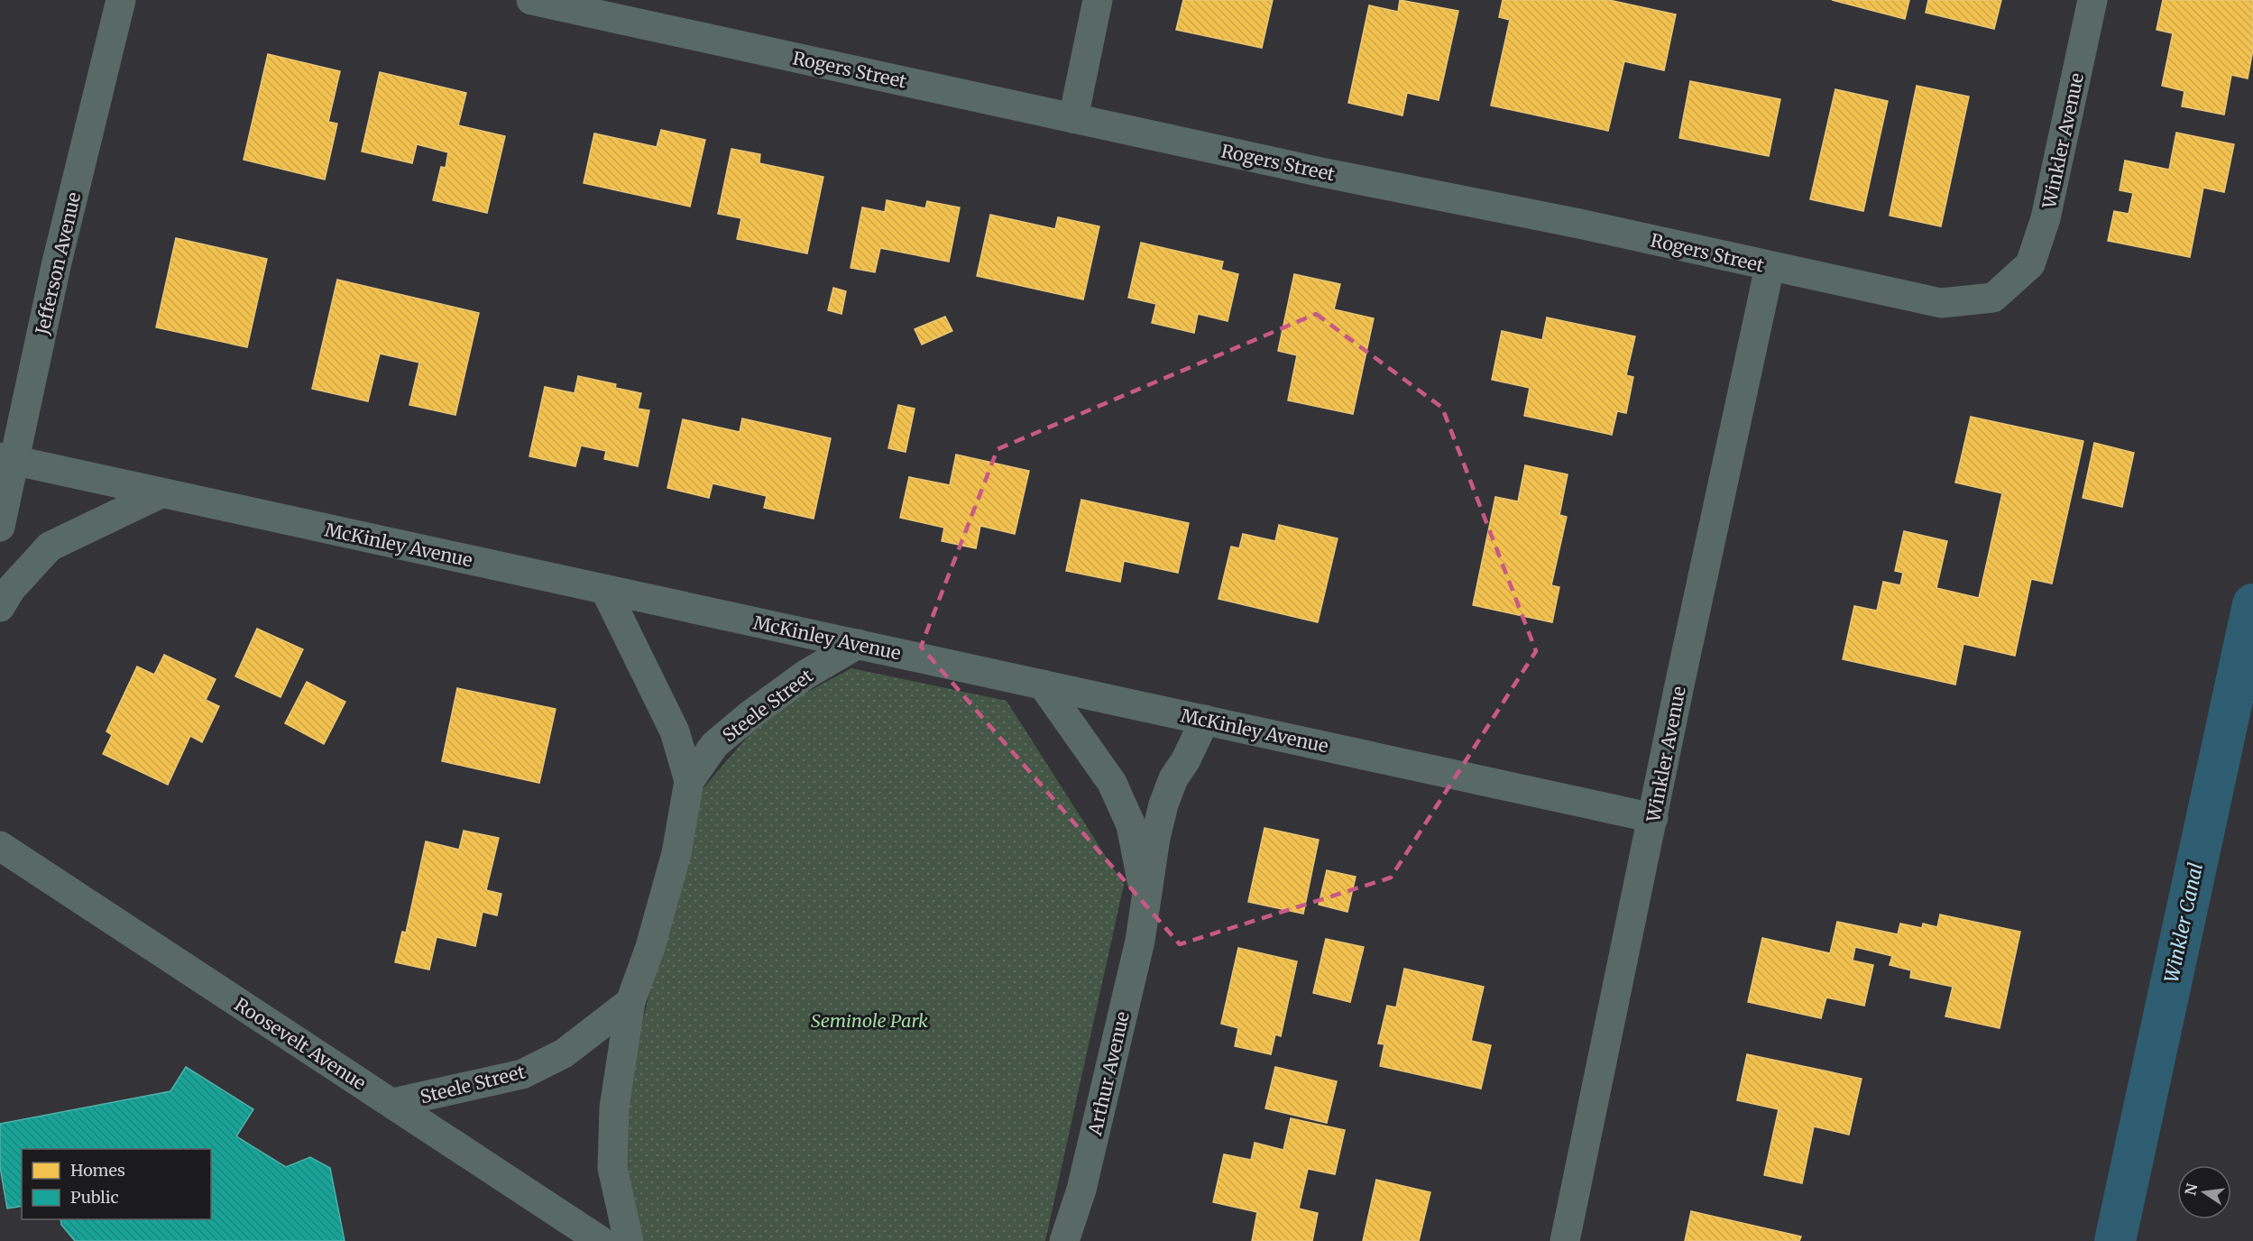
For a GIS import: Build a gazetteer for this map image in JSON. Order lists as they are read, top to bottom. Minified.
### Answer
{"streets":{"street":["Rogers Street","Winkler Avenue","Jefferson Avenue","McKinley Avenue","Steele Street","Roosevelt Avenue","Arthur Avenue"]},"crossings":[["Rogers Street","Winkler Avenue"],["Winkler Avenue","McKinley Avenue"],["Jefferson Avenue","McKinley Avenue"],["McKinley Avenue","Steele Street"],["McKinley Avenue","Arthur Avenue"],["Steele Street","Roosevelt Avenue"]],"water":["Winkler Canal"],"parks":["Seminole Park"],"legend":["Homes","Public"],"north":"left"}
